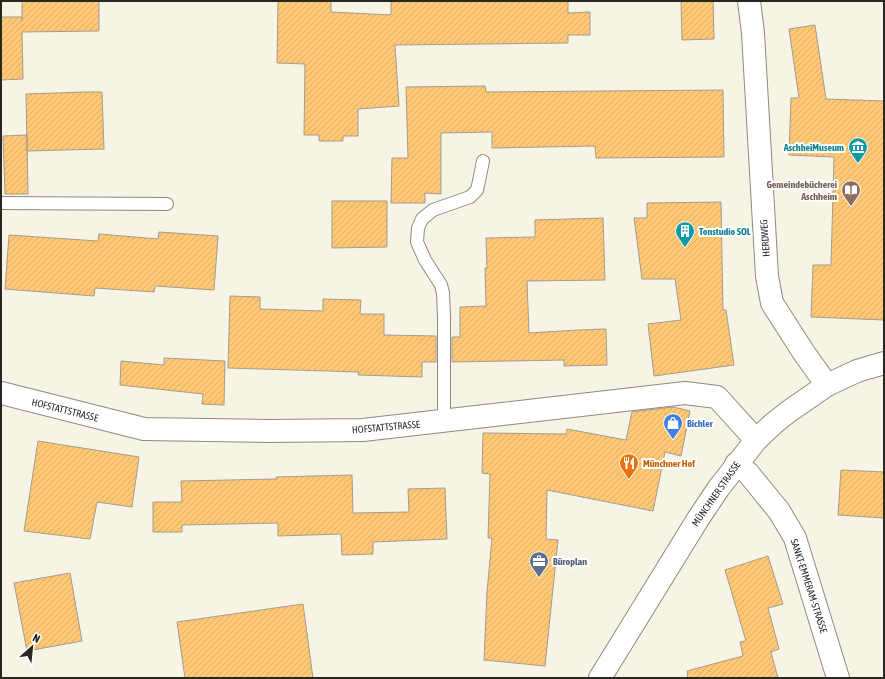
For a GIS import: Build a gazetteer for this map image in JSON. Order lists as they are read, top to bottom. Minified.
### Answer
{"streets":{"street":["HERDWEG","HOFSTATTSTRASSE","MÜNCHNER STRASSE","SANKT-EMMERAM-STRASSE"]},"crossings":[["HERDWEG","MÜNCHNER STRASSE"],["HOFSTATTSTRASSE","MÜNCHNER STRASSE"],["MÜNCHNER STRASSE","SANKT-EMMERAM-STRASSE"]],"places":{"museum":["AschheiMuseum"],"library":["Gemeindebücherei Aschheim"],"building":["Tonstudio SOL"],"shop":["Bichler"],"restaurant":["Münchner Hof"],"office":["Büroplan"]},"north":"top right"}
